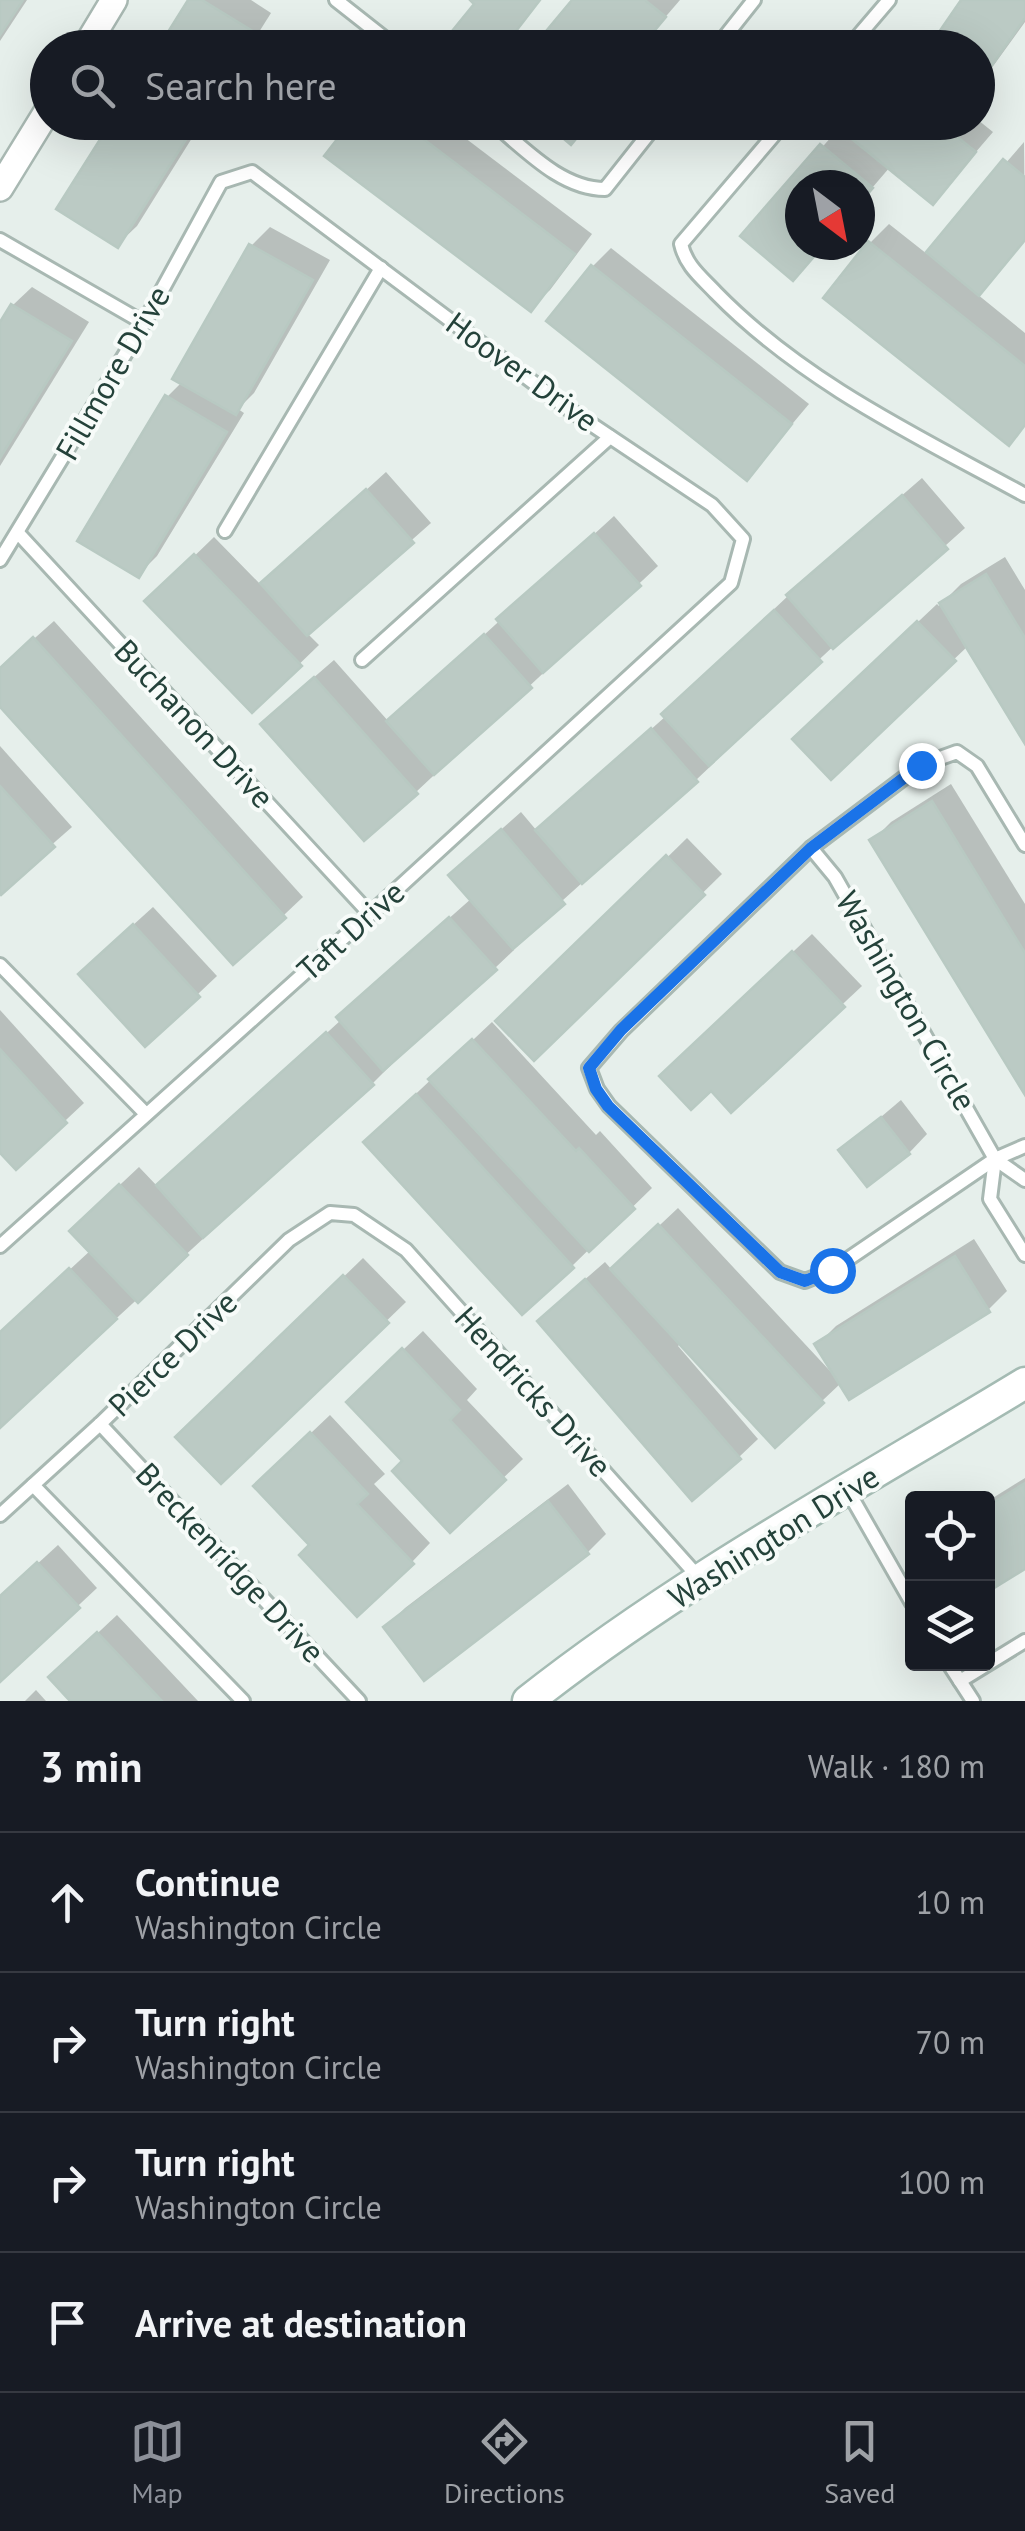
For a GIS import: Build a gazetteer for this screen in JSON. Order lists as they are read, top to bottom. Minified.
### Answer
{"streets":{"street":["Washington Drive"],"lane":["Hoover Drive","Fillmore Drive","Buchanon Drive","Taft Drive","Washington Circle","Pierce Drive","Hendricks Drive","Breckenridge Drive"]},"crossings":[["Hoover Drive","Fillmore Drive"],["Hoover Drive","Taft Drive"],["Fillmore Drive","Buchanon Drive"],["Buchanon Drive","Taft Drive"],["Pierce Drive","Hendricks Drive"],["Pierce Drive","Breckenridge Drive"],["Hendricks Drive","Washington Drive"]],"north":"bottom right","page":{"search":"Search here","heading":["3 min","Walk · 180 m"],"list":[["Continue","Washington Circle","10 m"],["Turn right","Washington Circle","70 m"],["Turn right","Washington Circle","100 m"],"Arrive at destination"],"nav":["Map","Directions","Saved"]}}
